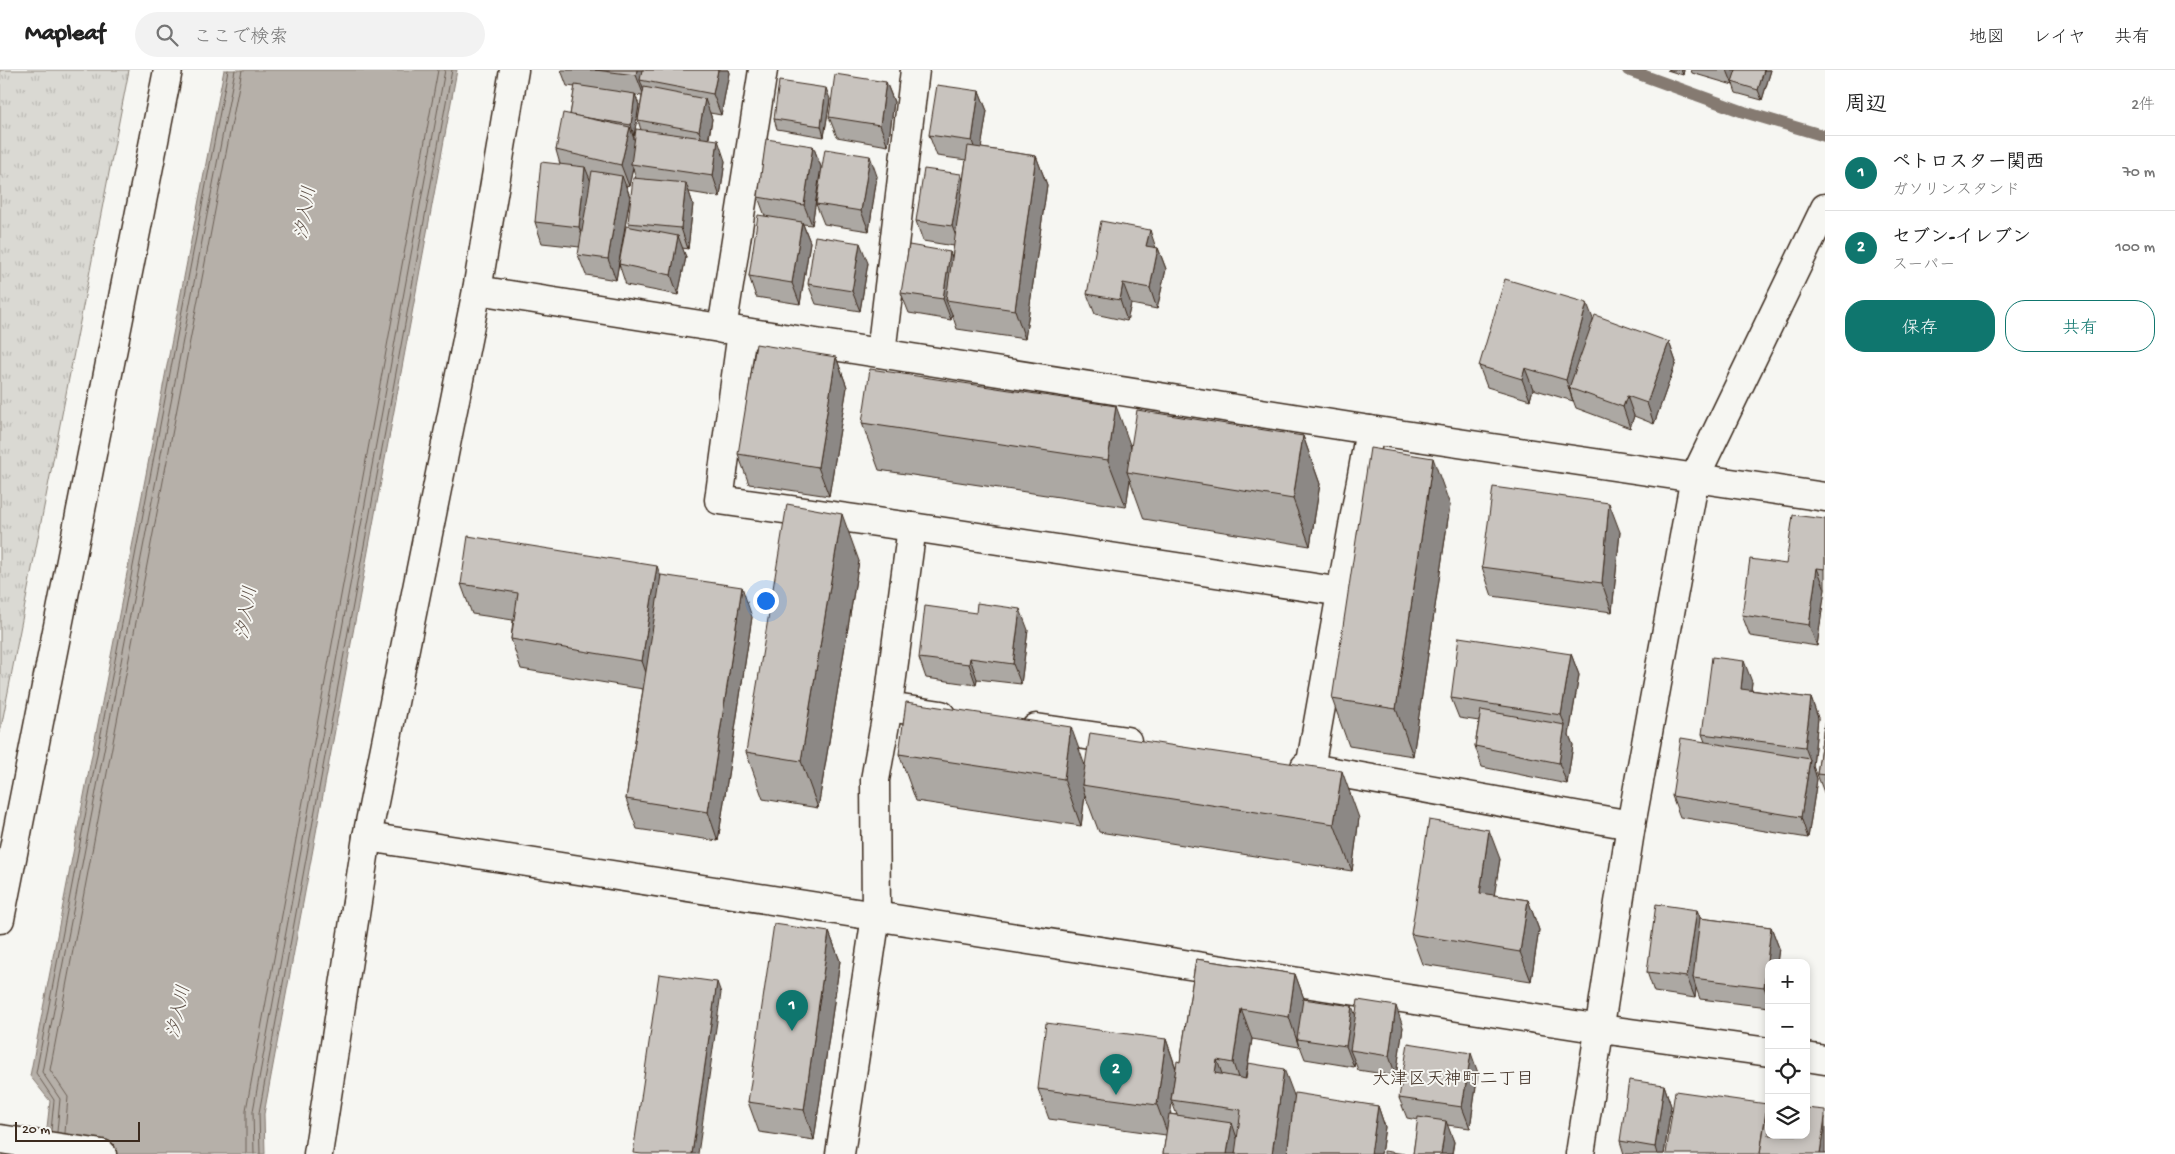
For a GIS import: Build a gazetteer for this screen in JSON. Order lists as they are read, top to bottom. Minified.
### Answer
{"districts":["大津区天神町二丁目"],"water":["汐入川"],"scale_bar":"20 m","page":{"header":"Mapleaf","search":"ここで検索","nav":["地図","レイヤ","共有"],"heading":["周辺","2件"],"list":[{"mark":"1","name":"ペトロスター関西","note":"ガソリンスタンド","value":"70 m"},{"mark":"2","name":"セブン-イレブン","note":"スーパー","value":"100 m"}],"buttons":["保存","共有"],"map_buttons":["+","−"],"pins":["1","2"],"scale":"20 m"}}
